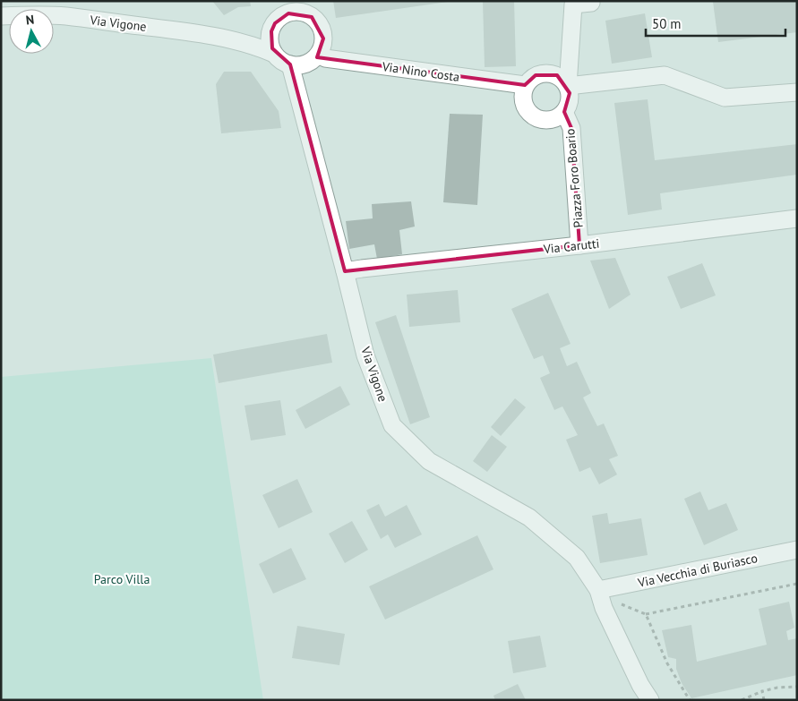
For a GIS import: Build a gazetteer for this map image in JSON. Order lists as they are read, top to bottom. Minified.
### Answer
{"streets":{"street":["Via Vigone","Via Nino Costa","Piazza Foro Boario","Via Carutti","Via Vecchia di Buriasco"]},"crossings":[["Via Vigone","Via Nino Costa"],["Via Vigone","Via Carutti"],["Via Vigone","Via Vecchia di Buriasco"],["Via Nino Costa","Piazza Foro Boario"],["Piazza Foro Boario","Via Carutti"]],"parks":["Parco Villa"],"scale_bar":"50 m","north":"top"}
